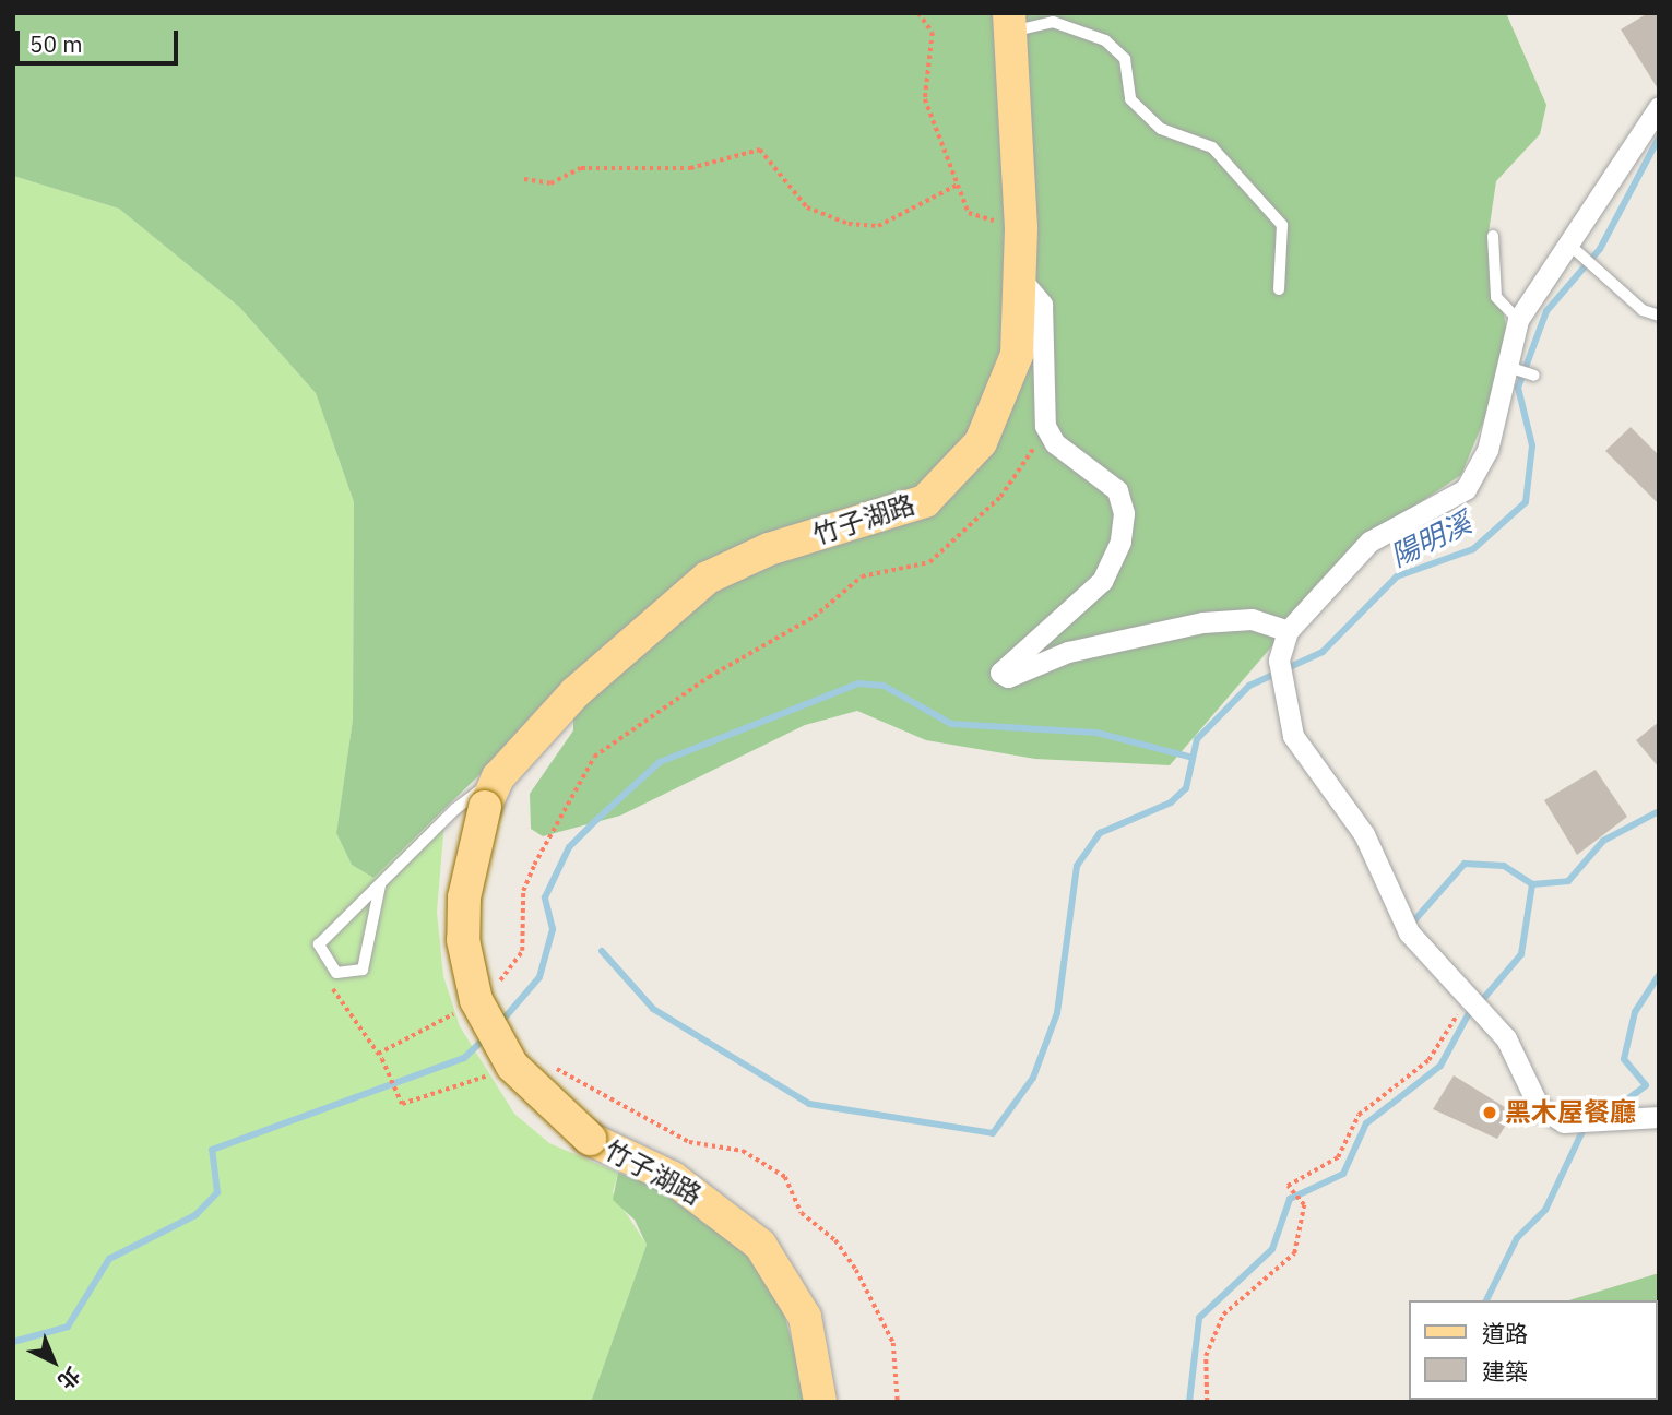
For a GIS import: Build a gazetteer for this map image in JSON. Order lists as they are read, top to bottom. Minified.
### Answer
{"streets":{"main road":["竹子湖路"]},"water":["陽明溪"],"places":["黑木屋餐廳"],"legend":["道路","建築"],"scale_bar":"50 m","north":"bottom right"}
